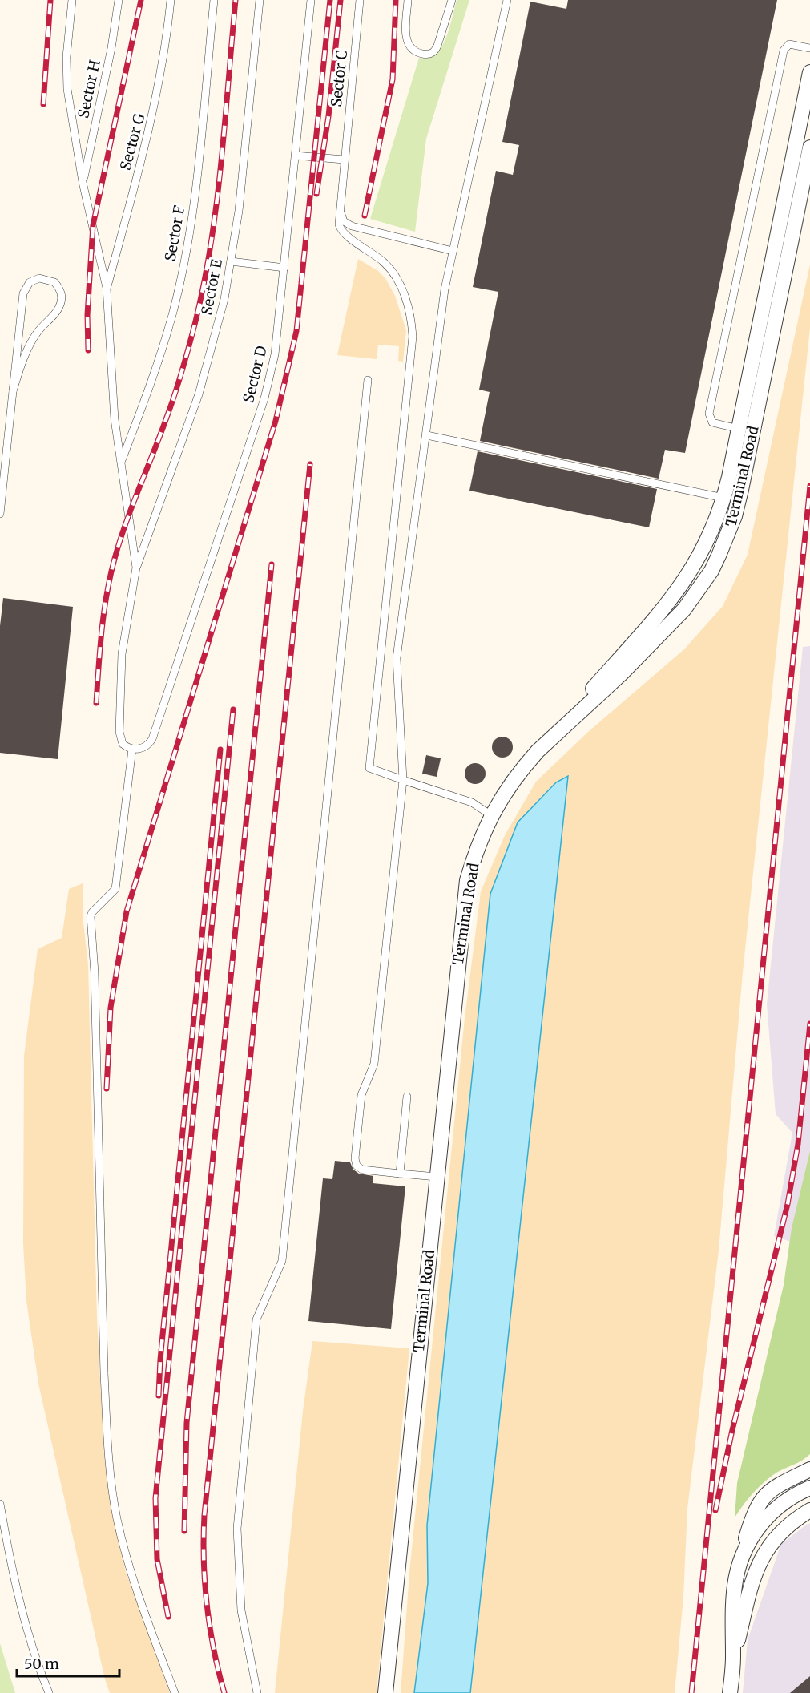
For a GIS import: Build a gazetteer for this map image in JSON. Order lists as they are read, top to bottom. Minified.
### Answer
{"streets":{"street":["Terminal Road"],"lane":["Sector C","Sector H","Sector G","Sector F","Sector E","Sector D"]},"scale_bar":"50 m"}
